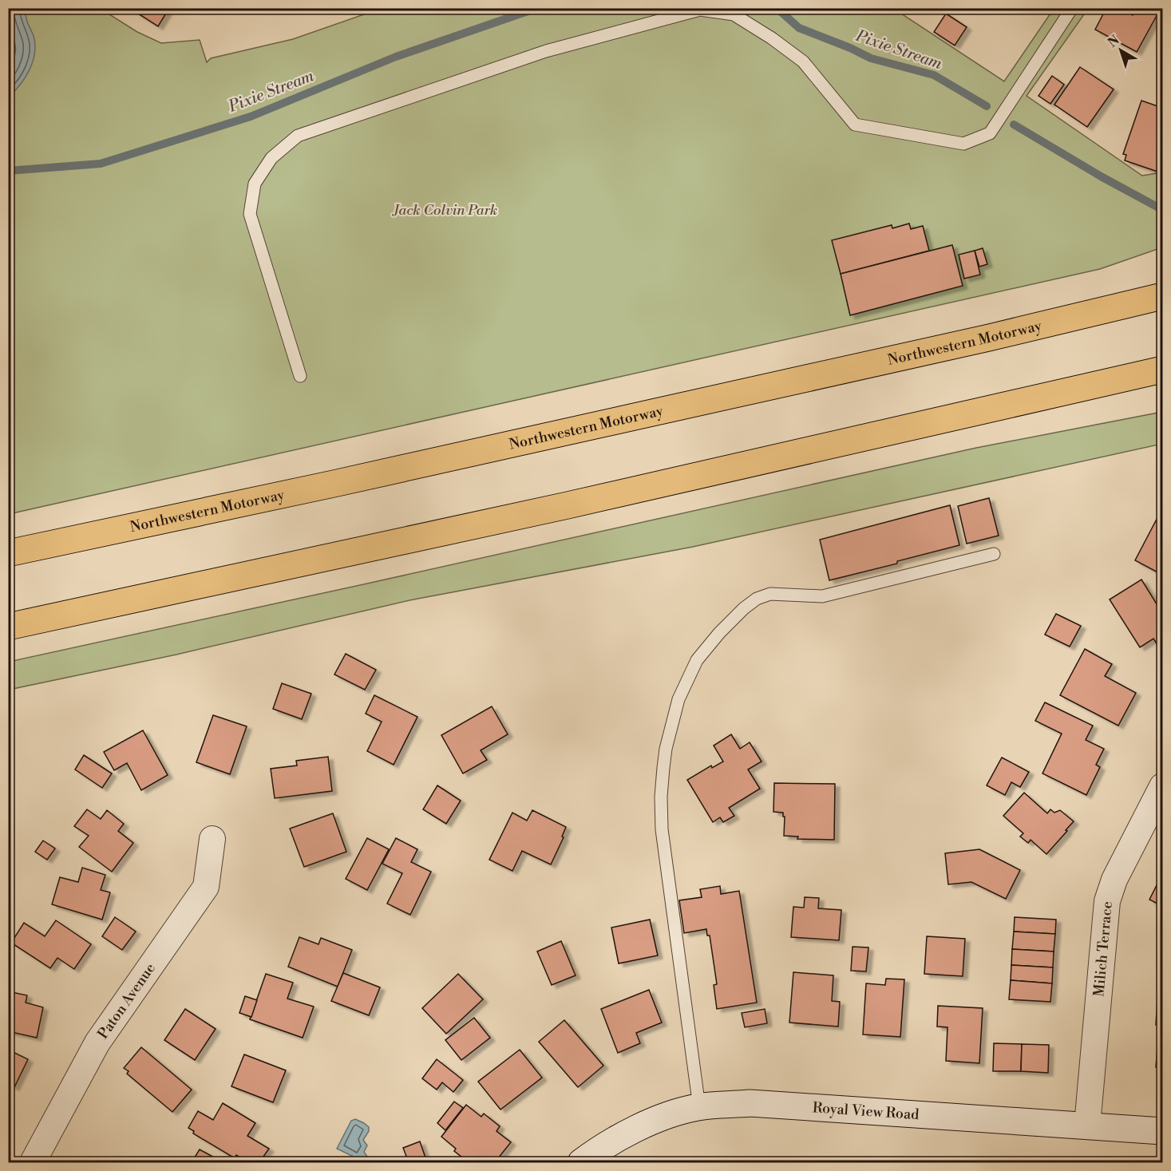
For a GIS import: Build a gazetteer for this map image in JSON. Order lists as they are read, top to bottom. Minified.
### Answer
{"streets":{"highway":["Northwestern Motorway"],"street":["Milich Terrace","Paton Avenue","Royal View Road"]},"crossings":[["Milich Terrace","Royal View Road"]],"water":["Pixie Stream"],"parks":["Jack Colvin Park"],"north":"top left"}
